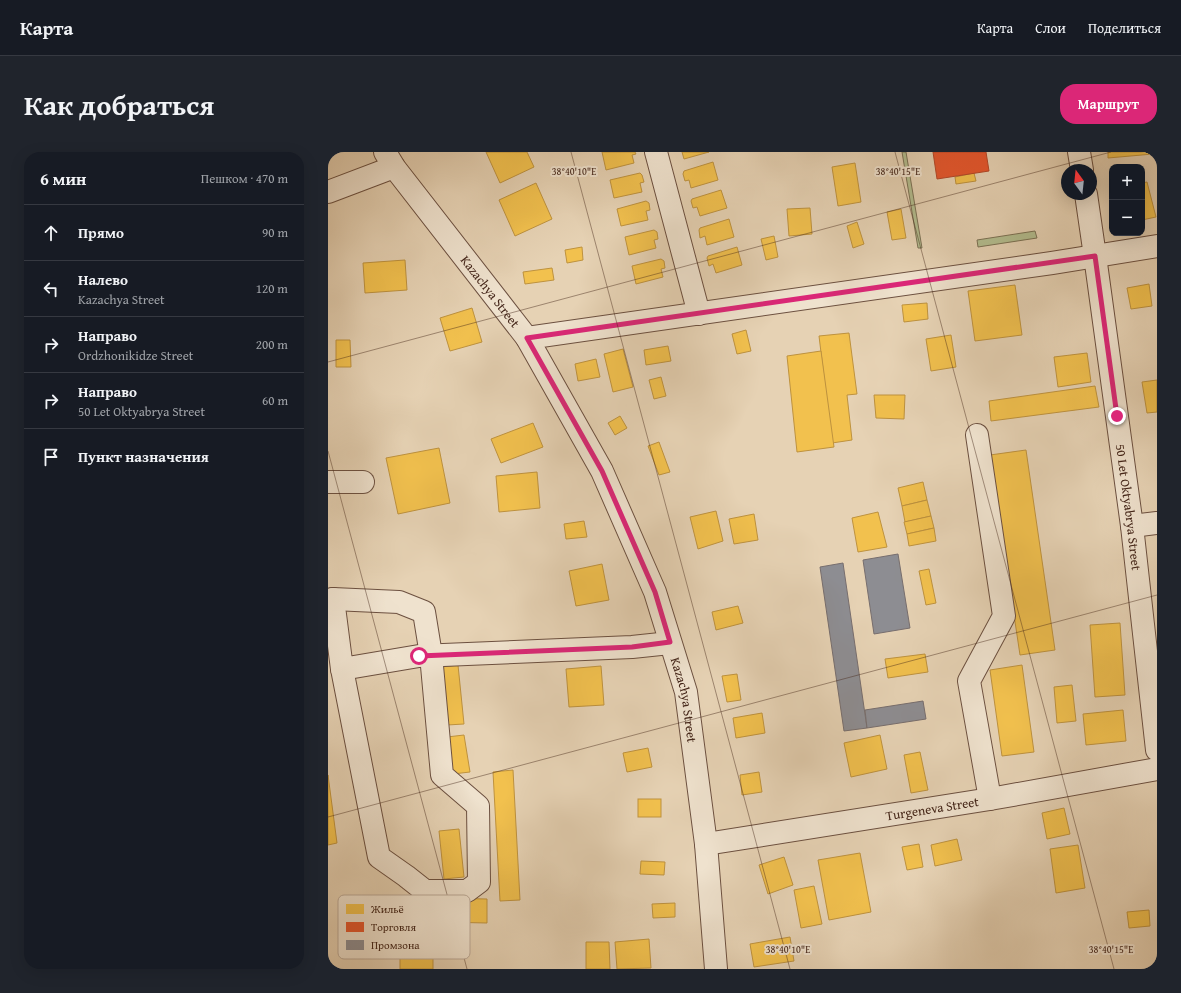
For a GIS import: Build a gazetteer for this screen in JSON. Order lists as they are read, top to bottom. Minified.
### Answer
{"streets":{"street":["Kazachya Street","50 Let Oktyabrya Street","Turgeneva Street"]},"crossings":[["Kazachya Street","Turgeneva Street"]],"legend":["Жильё","Торговля","Промзона"],"north":"top","page":{"header":"Карта","nav":["Карта","Слои","Поделиться"],"title":"Как добраться","buttons":"Маршрут","heading":["6 мин","Пешком · 470 m"],"map_buttons":["+","−"],"list":[["Прямо","90 m"],["Налево","Kazachya Street","120 m"],["Направо","Ordzhonikidze Street","200 m"],["Направо","50 Let Oktyabrya Street","60 m"],"Пункт назначения"]},"coordinates":["38°40'10\"E","38°40'15\"E"]}
